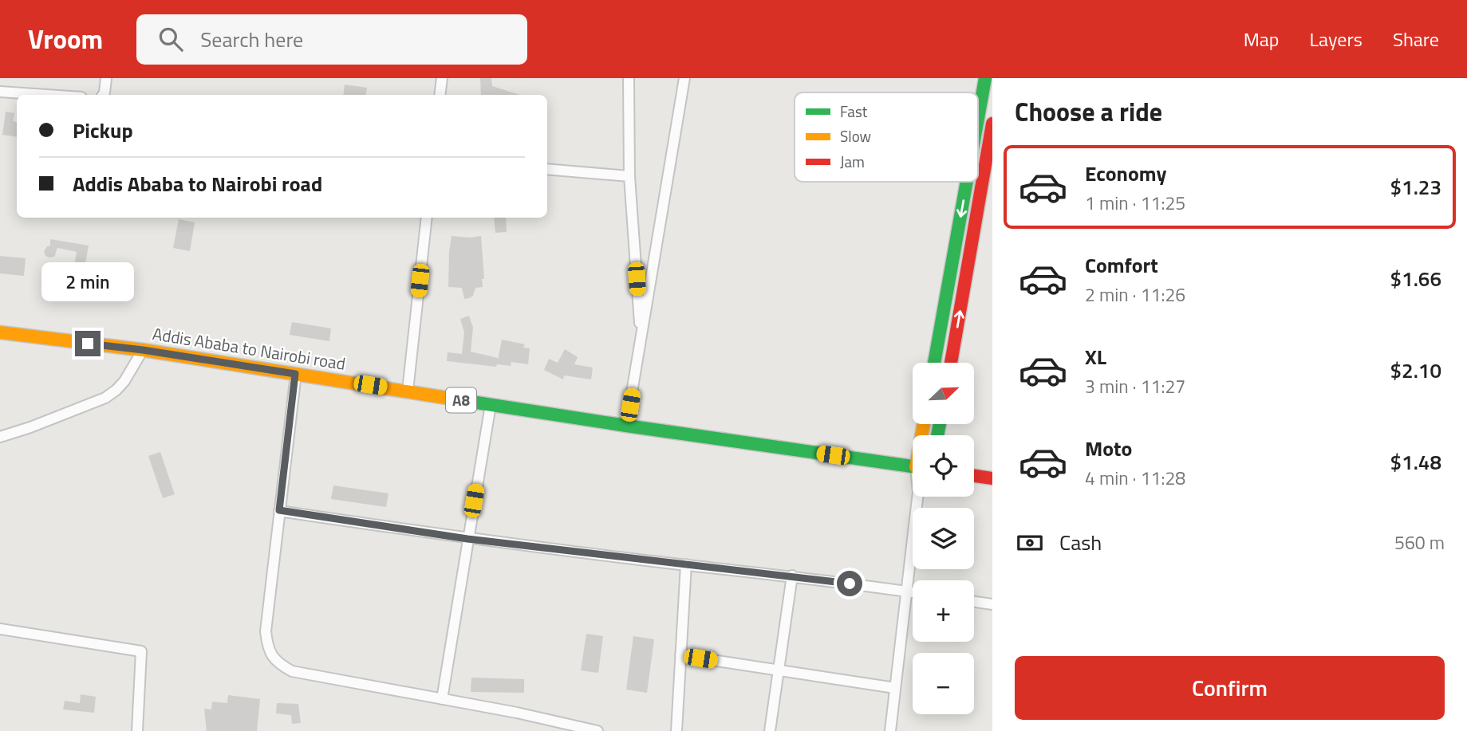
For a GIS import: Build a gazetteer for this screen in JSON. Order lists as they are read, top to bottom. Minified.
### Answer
{"streets":{"main road":["Addis Ababa to Nairobi road","A8"]},"legend":["Fast","Slow","Jam"],"north":"top right","page":{"header":"Vroom","search":"Search here","nav":["Map","Layers","Share"],"heading":"Choose a ride","banner":["Pickup","Addis Ababa to Nairobi road"],"list":[{"name":"Economy","note":"1 min · 11:25","value":"$1.23"},{"name":"Comfort","note":"2 min · 11:26","value":"$1.66"},{"name":"XL","note":"3 min · 11:27","value":"$2.10"},{"name":"Moto","note":"4 min · 11:28","value":"$1.48"}],"bubble":"2 min","map_buttons":["+","−"],"pay":["Cash","560 m"],"buttons":"Confirm"}}
